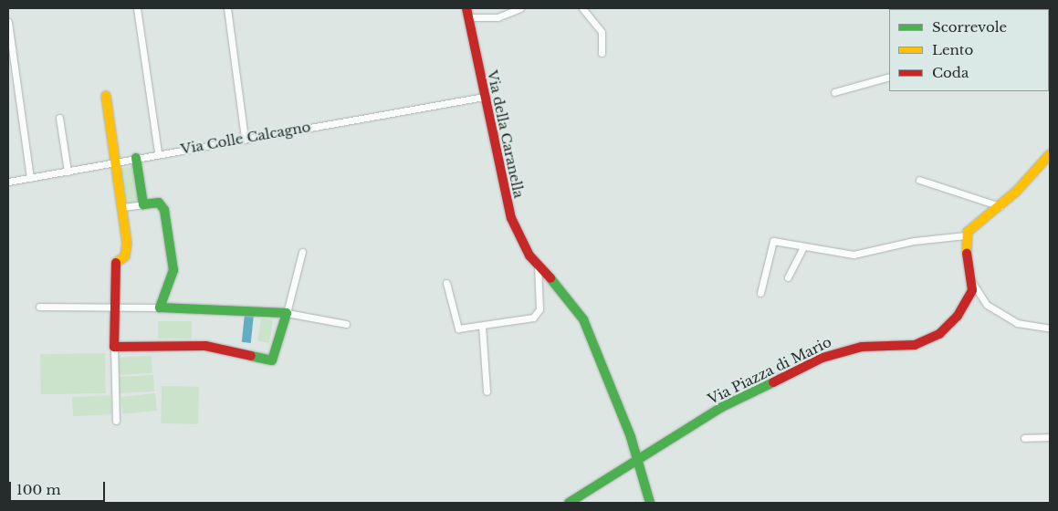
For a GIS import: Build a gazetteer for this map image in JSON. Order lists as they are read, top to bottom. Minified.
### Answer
{"streets":{"street":["Via della Caranella","Via Colle Calcagno","Via Piazza di Mario"]},"crossings":[["Via della Caranella","Via Colle Calcagno"],["Via della Caranella","Via Piazza di Mario"]],"legend":["Scorrevole","Lento","Coda"],"scale_bar":"100 m"}
